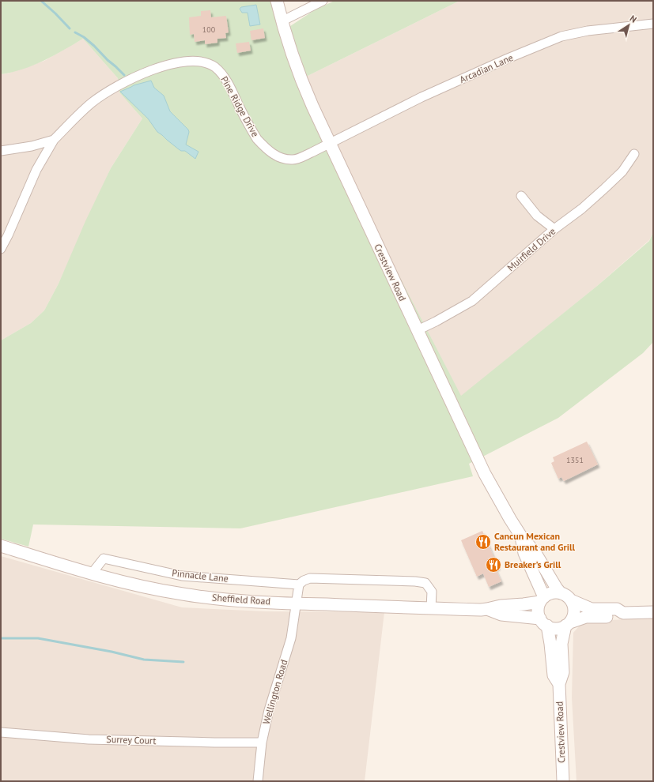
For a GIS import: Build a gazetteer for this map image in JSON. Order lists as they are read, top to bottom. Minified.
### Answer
{"streets":{"street":["Arcadian Lane","Pine Ridge Drive","Muirfield Drive","Crestview Road","Pinnacle Lane","Sheffield Road","Wellington Road","Surrey Court"]},"crossings":[["Arcadian Lane","Pine Ridge Drive"],["Arcadian Lane","Crestview Road"],["Pine Ridge Drive","Crestview Road"],["Muirfield Drive","Crestview Road"],["Crestview Road","Sheffield Road"],["Pinnacle Lane","Sheffield Road"],["Sheffield Road","Wellington Road"],["Wellington Road","Surrey Court"]],"places":{"restaurant":["Cancun Mexican Restaurant and Grill","Breaker's Grill"]},"house_numbers":["100","1351"],"north":"top right"}
